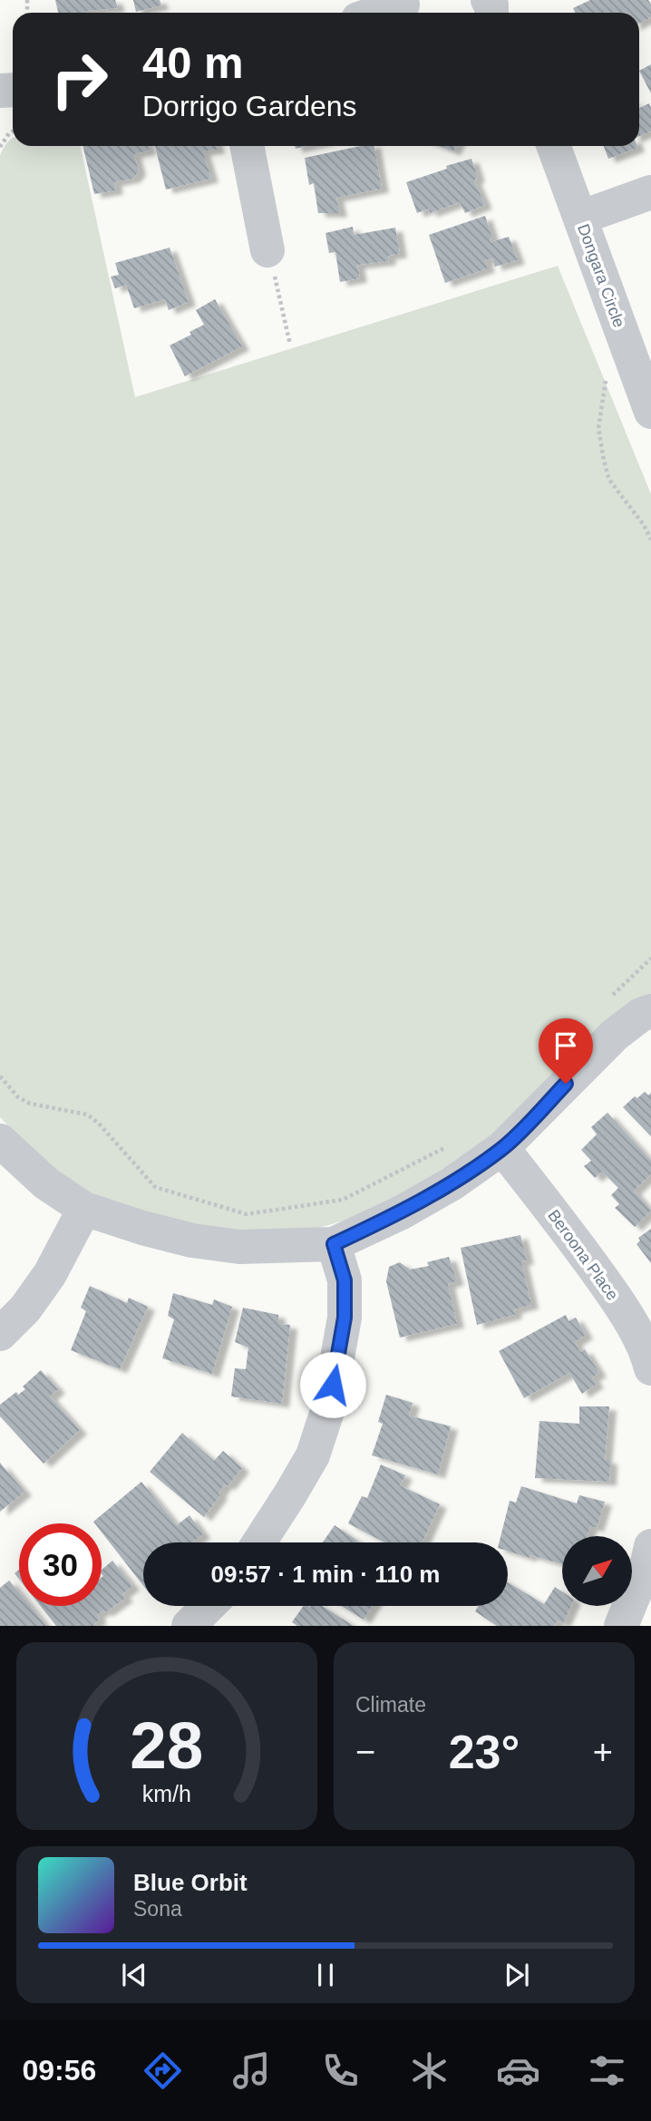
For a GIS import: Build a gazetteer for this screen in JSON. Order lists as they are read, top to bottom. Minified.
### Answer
{"streets":{"street":["Dongara Circle","Beroona Place"]},"north":"top right","page":{"turn":["40 m","Dorrigo Gardens"],"limit":"30","trip":"09:57 · 1 min · 110 m","tile":"Climate","heat":["−","23°","+"],"song":["Blue Orbit","Sona"],"tabs":"09:56","gauge":["28","km/h"]}}
